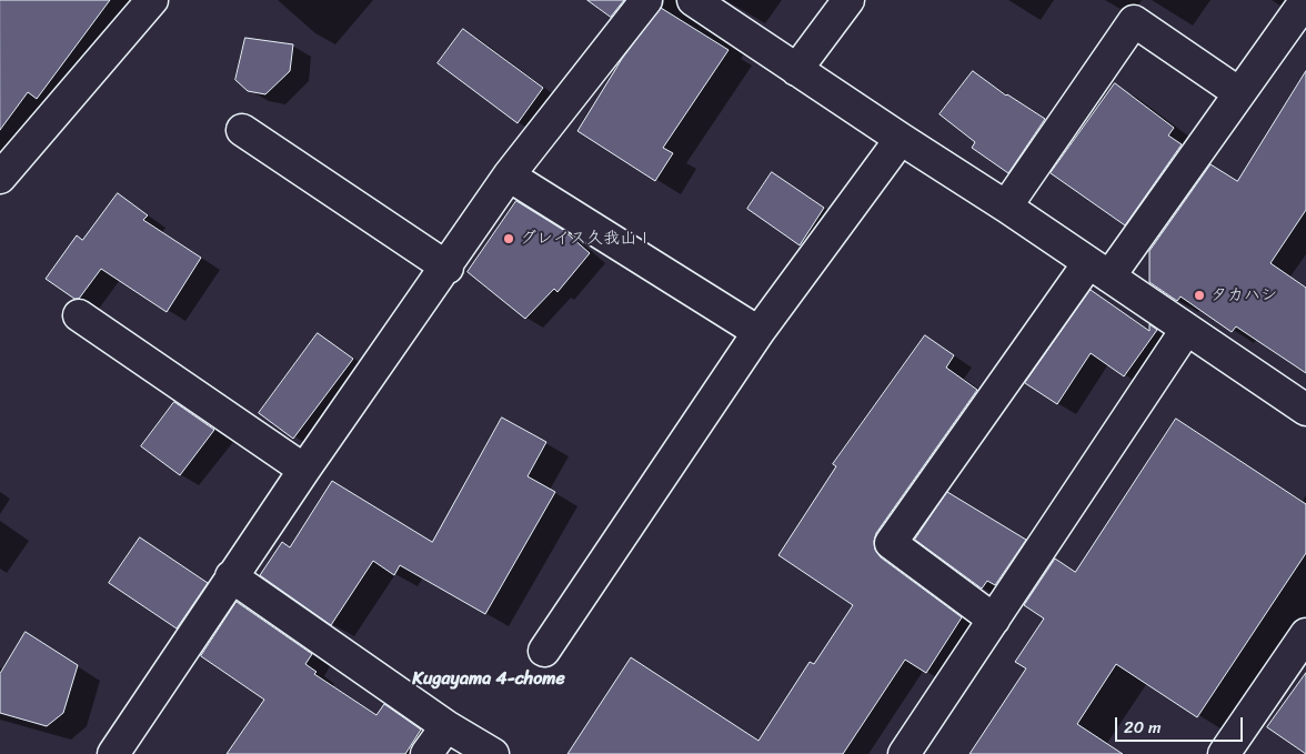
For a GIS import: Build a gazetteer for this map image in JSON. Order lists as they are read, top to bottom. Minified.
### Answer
{"districts":["Kugayama 4-chome"],"places":["グレイス久我山Ⅰ","タカハシ"],"scale_bar":"20 m"}
